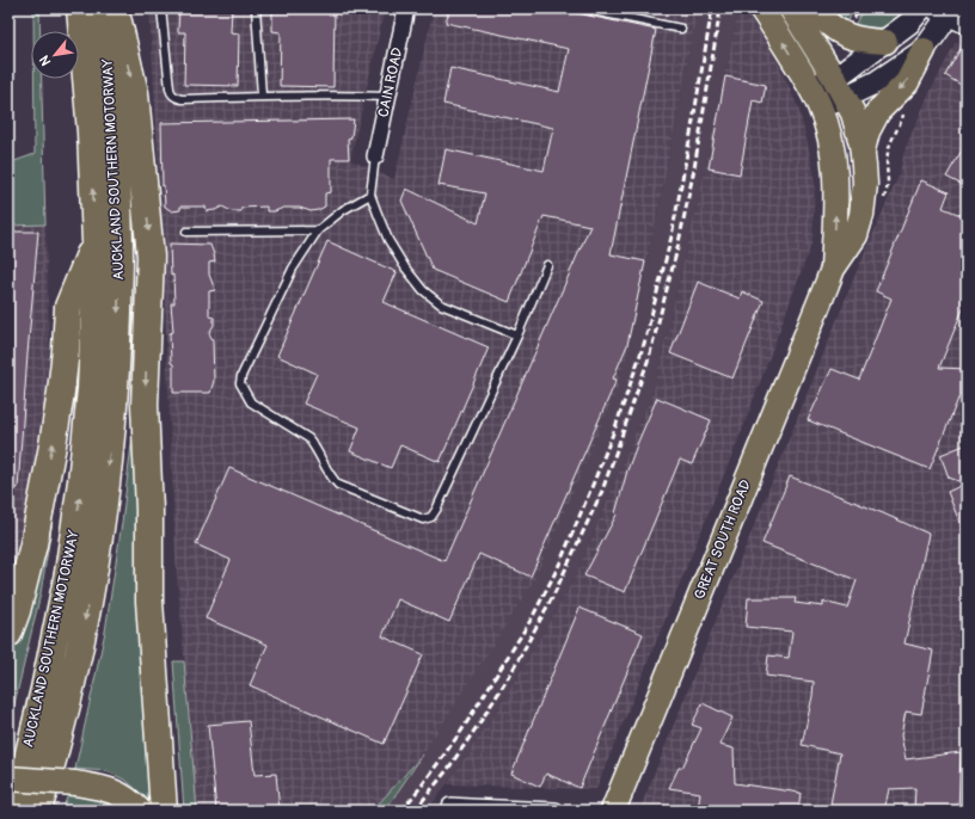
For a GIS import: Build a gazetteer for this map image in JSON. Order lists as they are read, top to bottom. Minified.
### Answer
{"streets":{"highway":["AUCKLAND SOUTHERN MOTORWAY"],"main road":["GREAT SOUTH ROAD"],"street":["CAIN ROAD"]},"north":"bottom left"}
